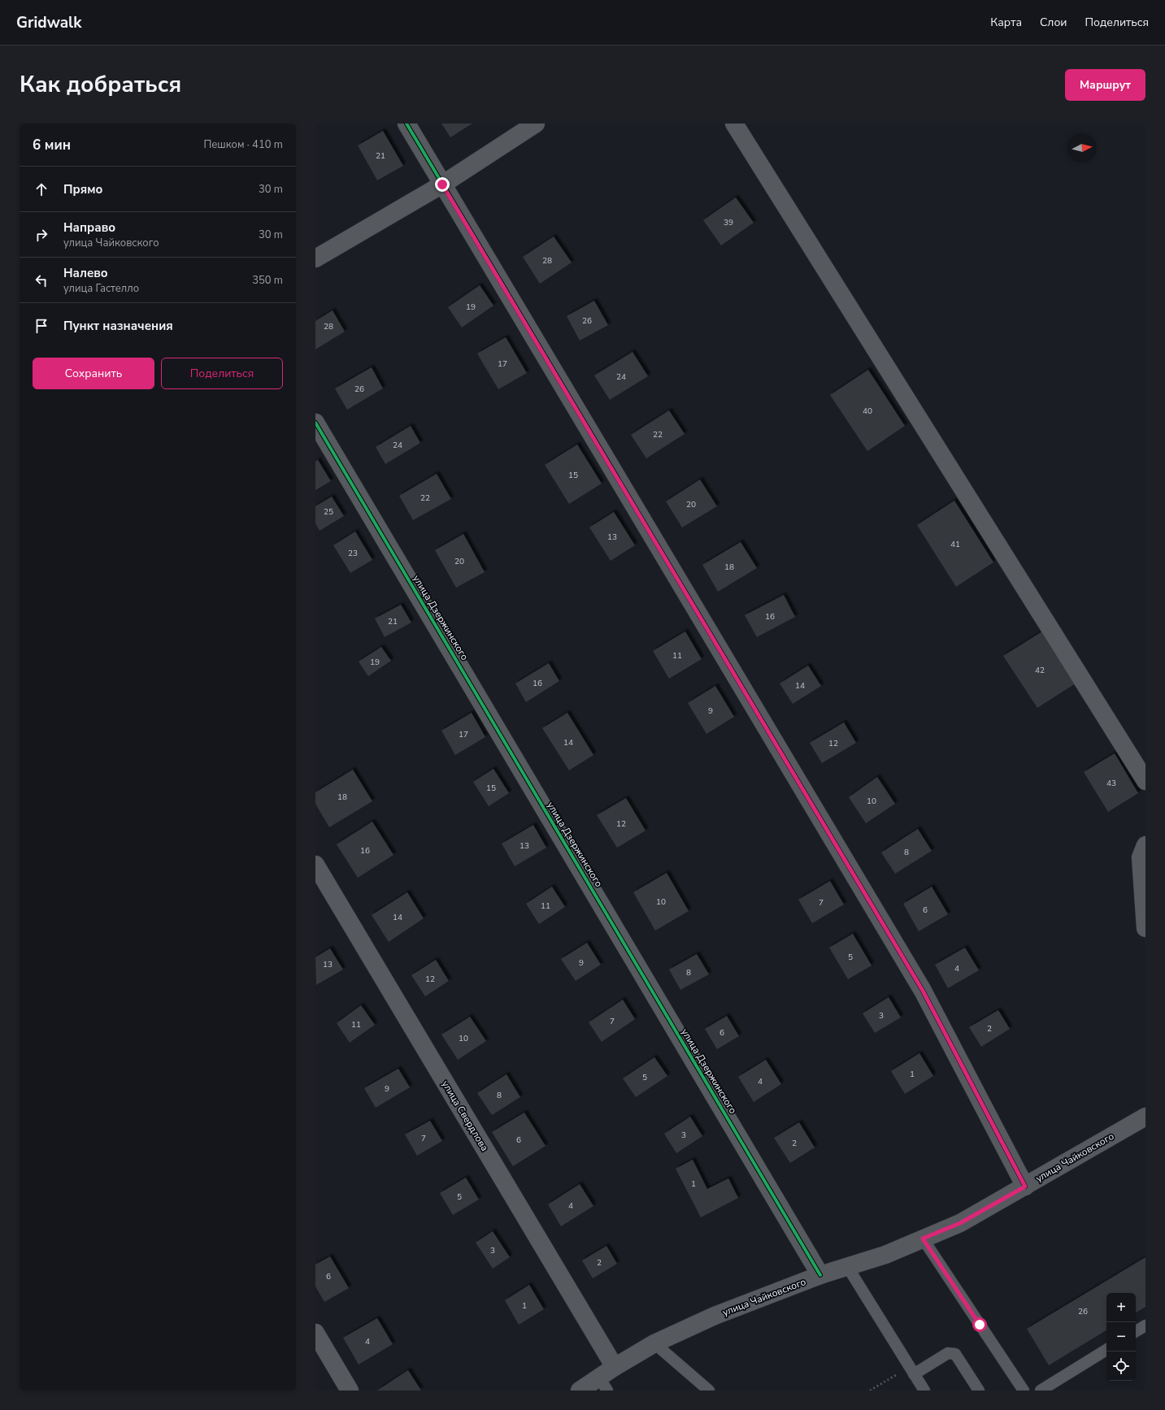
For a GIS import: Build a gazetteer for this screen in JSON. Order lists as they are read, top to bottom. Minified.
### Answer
{"streets":{"street":["улица Дзержинского","улица Свердлова","улица Чайковского"]},"crossings":[["улица Дзержинского","улица Чайковского"],["улица Свердлова","улица Чайковского"]],"house_numbers":["21","39","28","19","26","28","17","24","26","40","22","24","15","22","20","25","13","41","23","20","18","16","21","11","19","42","16","14","9","17","14","12","43","15","18","10","12","13","16","8","10","7","11","6","14","5","9","13","4","8","12","3","7","11","2","6","10","1","5","4","9","8","3","7","6","2","1","5","4","3","2","6","1","26","4"],"north":"right","page":{"header":"Gridwalk","nav":["Карта","Слои","Поделиться"],"title":"Как добраться","buttons":["Маршрут",["Сохранить","Поделиться"]],"heading":["6 мин","Пешком · 410 m"],"list":[["Прямо","30 m"],["Направо","улица Чайковского","30 m"],["Налево","улица Гастелло","350 m"],"Пункт назначения"],"map_buttons":["+","−"]}}
